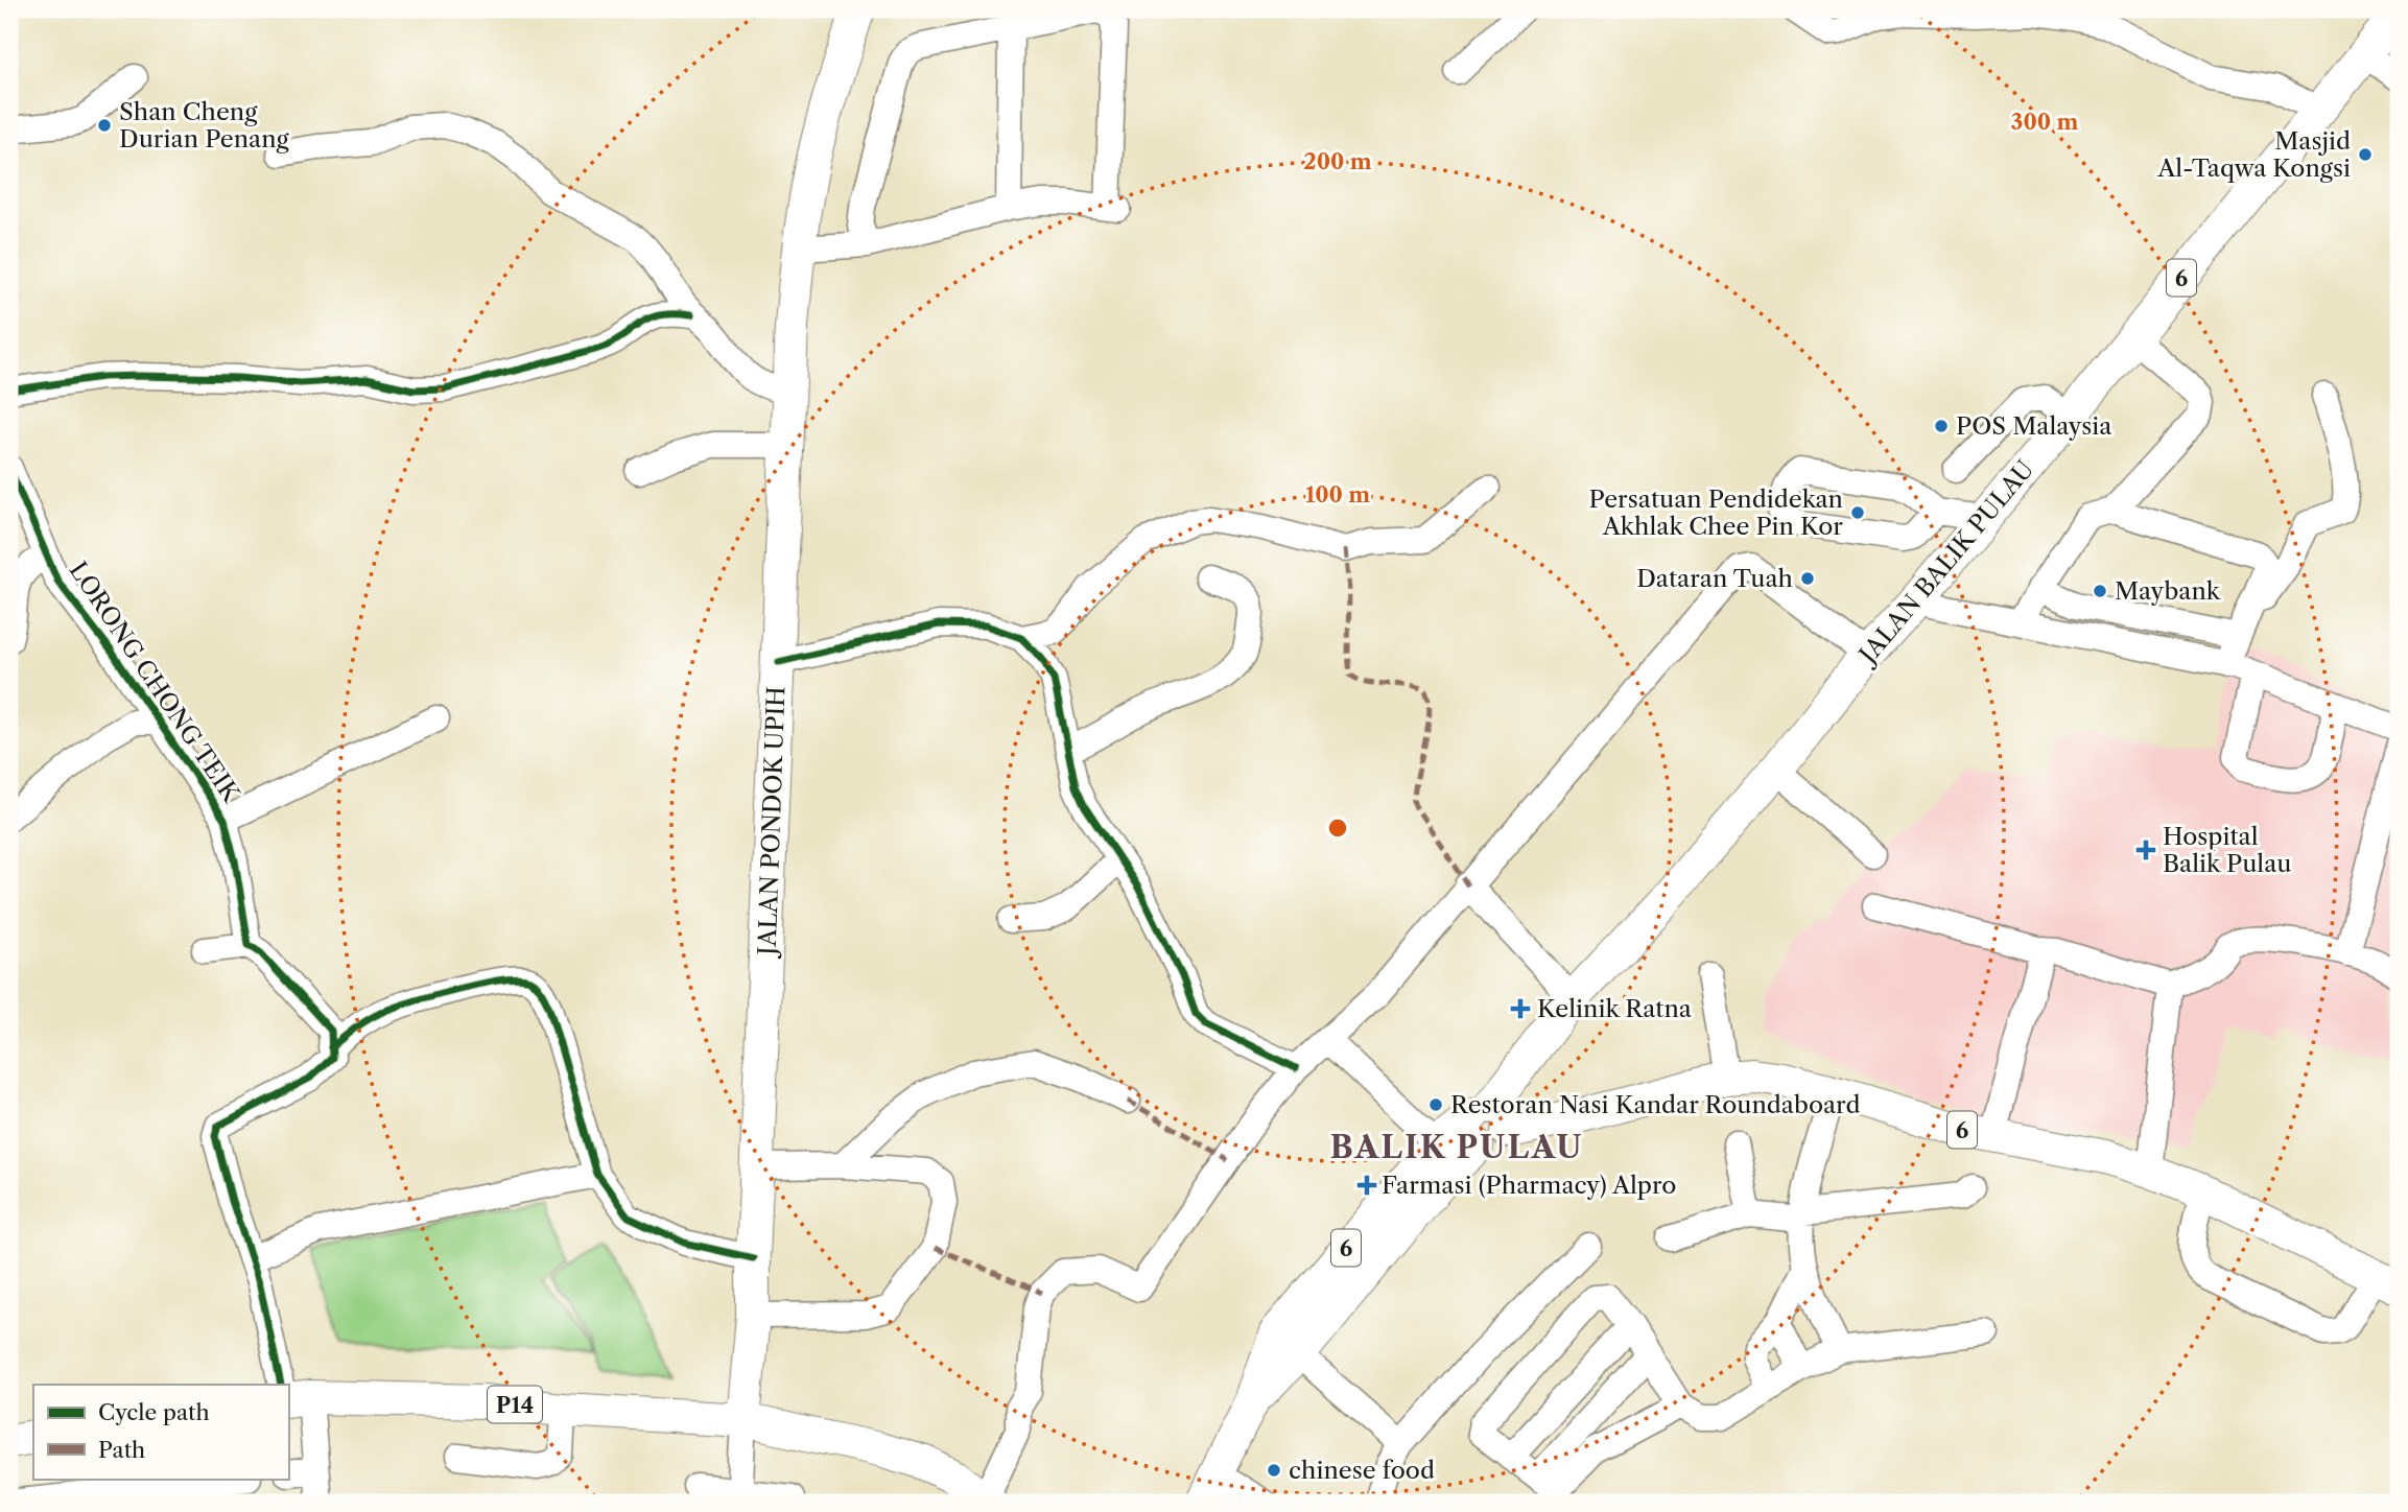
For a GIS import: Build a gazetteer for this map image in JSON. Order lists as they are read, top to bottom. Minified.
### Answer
{"streets":{"main road":["6","JALAN BALIK PULAU","JALAN PONDOK UPIH","P14"],"street":["LORONG CHONG TEIK"]},"crossings":[["6","JALAN BALIK PULAU"],["JALAN PONDOK UPIH","P14"]],"districts":["BALIK PULAU"],"places":{"other":["Shan Cheng Durian Penang","Masjid Al-Taqwa Kongsi","POS Malaysia","Persatuan Pendidekan Akhlak Chee Pin Kor","Dataran Tuah","Maybank","Restoran Nasi Kandar Roundaboard","chinese food"],"health":["Hospital Balik Pulau","Kelinik Ratna","Farmasi (Pharmacy) Alpro"]},"legend":["Cycle path","Path"],"rings":["300 m","200 m","100 m"]}
